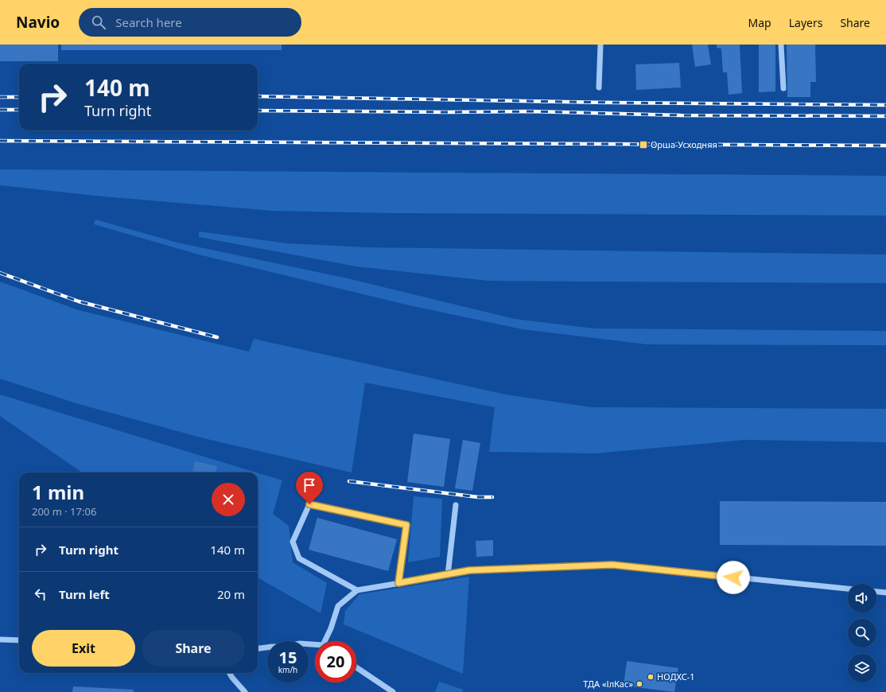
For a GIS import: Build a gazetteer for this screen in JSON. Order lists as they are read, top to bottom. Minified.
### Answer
{"places":{"transit":["Орша-Усходняя"],"other":["НОДХС-1","ТДА «ІлКас»"]},"page":{"header":"Navio","search":"Search here","nav":["Map","Layers","Share"],"turn":["140 m","Turn right"],"heading":["1 min","200 m · 17:06"],"list":[{"name":"Turn right","value":"140 m"},{"name":"Turn left","value":"20 m"}],"buttons":["Exit","Share"],"speed":"15 km/h","limit":"20"}}
